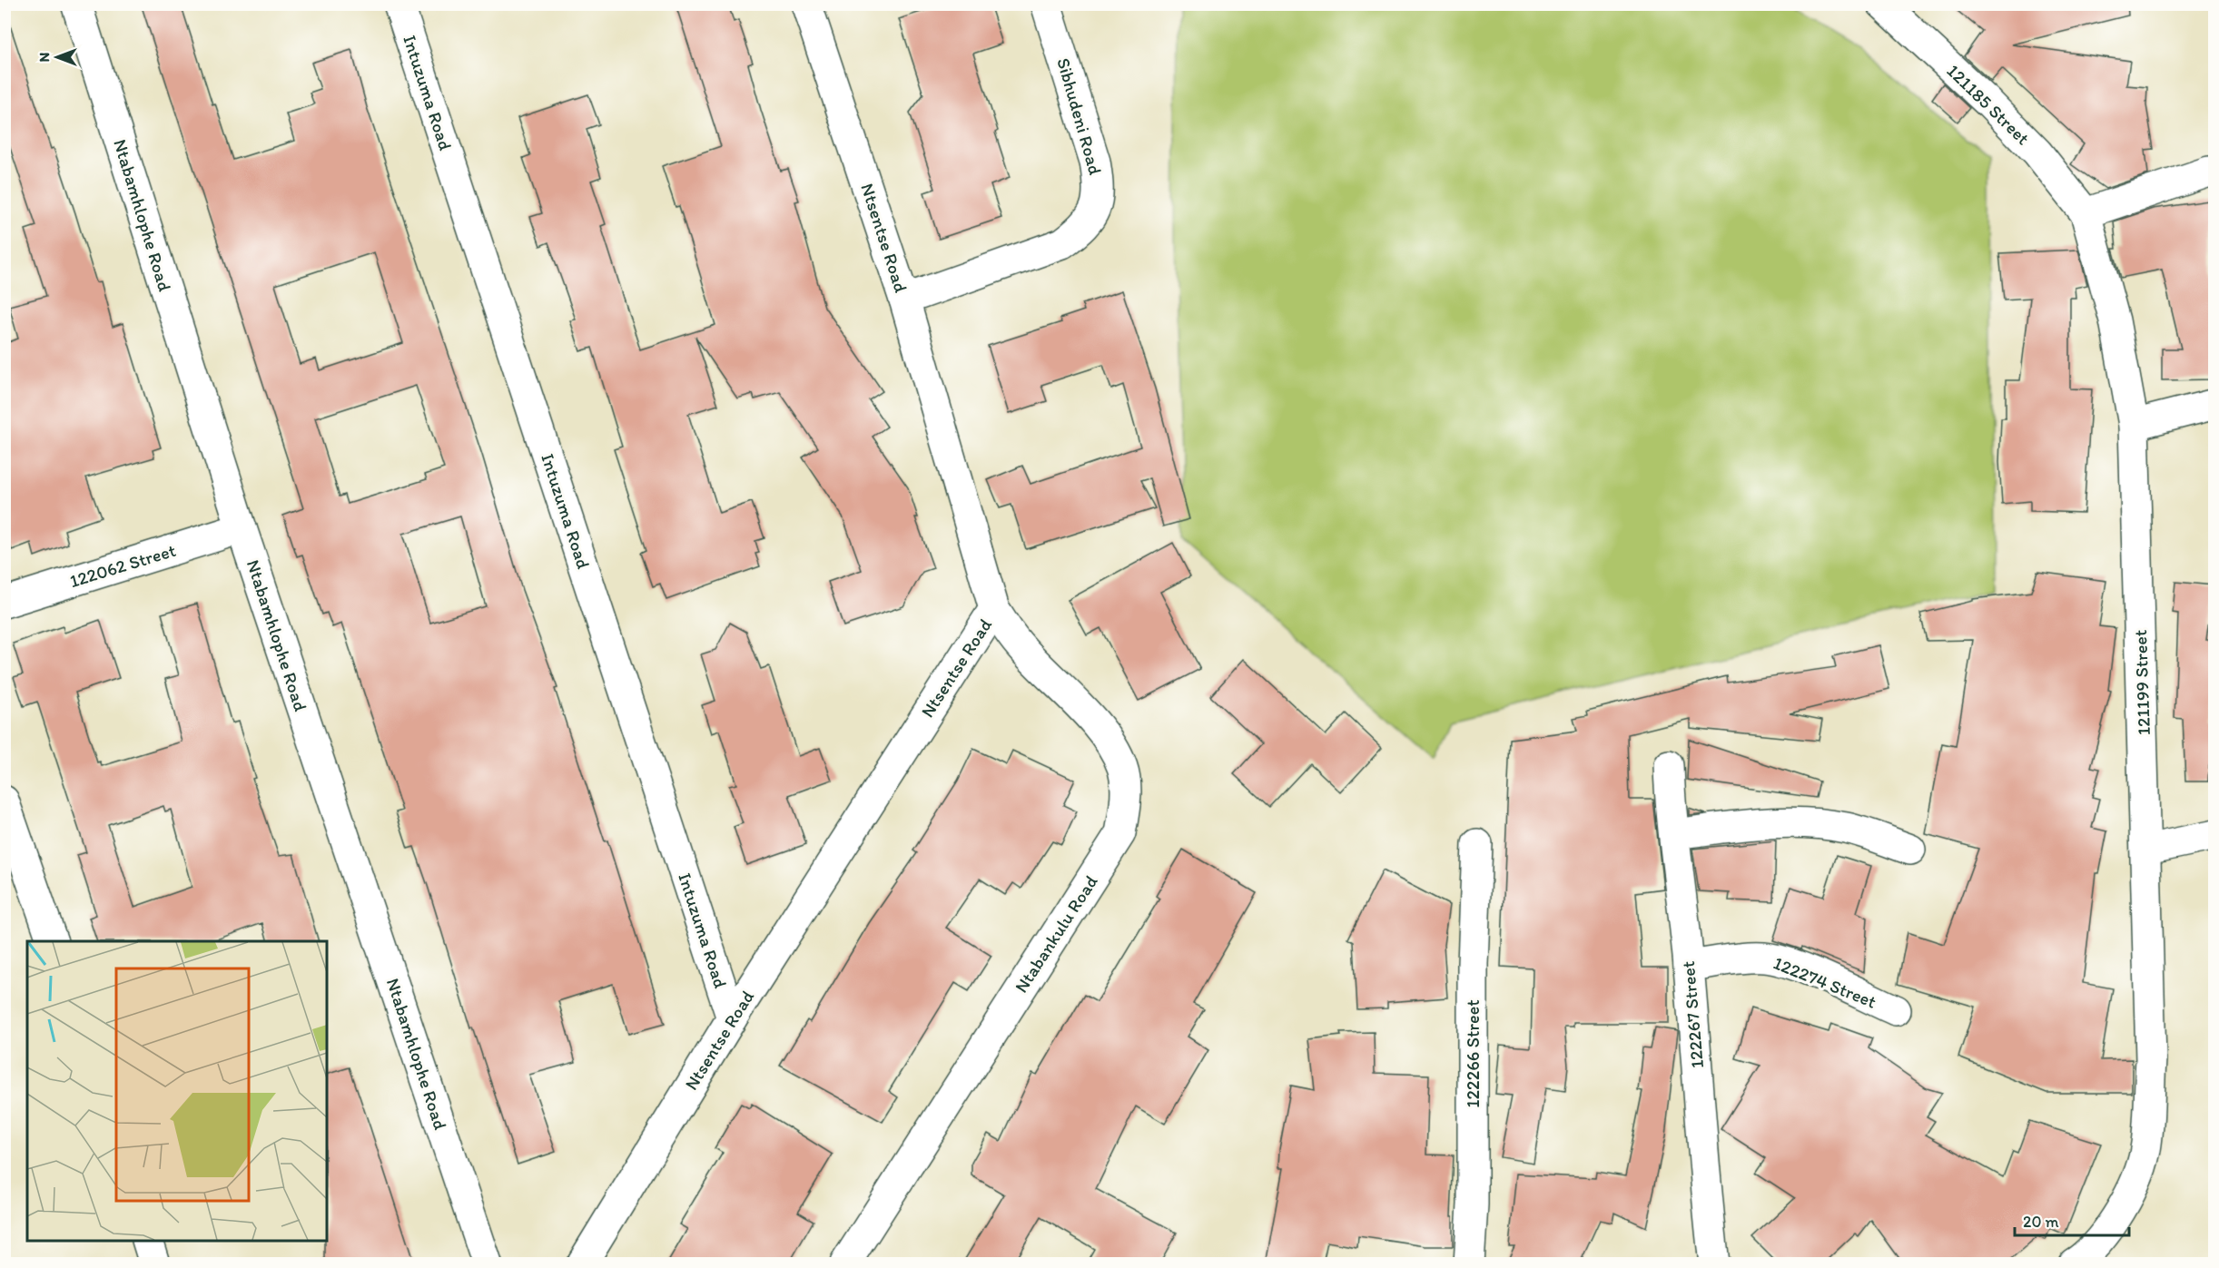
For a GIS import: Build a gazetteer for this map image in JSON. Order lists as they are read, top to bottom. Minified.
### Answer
{"streets":{"street":["Intuzuma Road","121185 Street","Sibhudeni Road","Ntabamhlophe Road","Ntsentse Road","122062 Street","121199 Street","Ntabankulu Road","122274 Street","122267 Street","122266 Street"]},"crossings":[["Intuzuma Road","Ntsentse Road"],["121185 Street","121199 Street"],["Sibhudeni Road","Ntsentse Road"],["Ntabamhlophe Road","122062 Street"],["Ntsentse Road","Ntabankulu Road"],["122274 Street","122267 Street"]],"scale_bar":"20 m","north":"left"}
